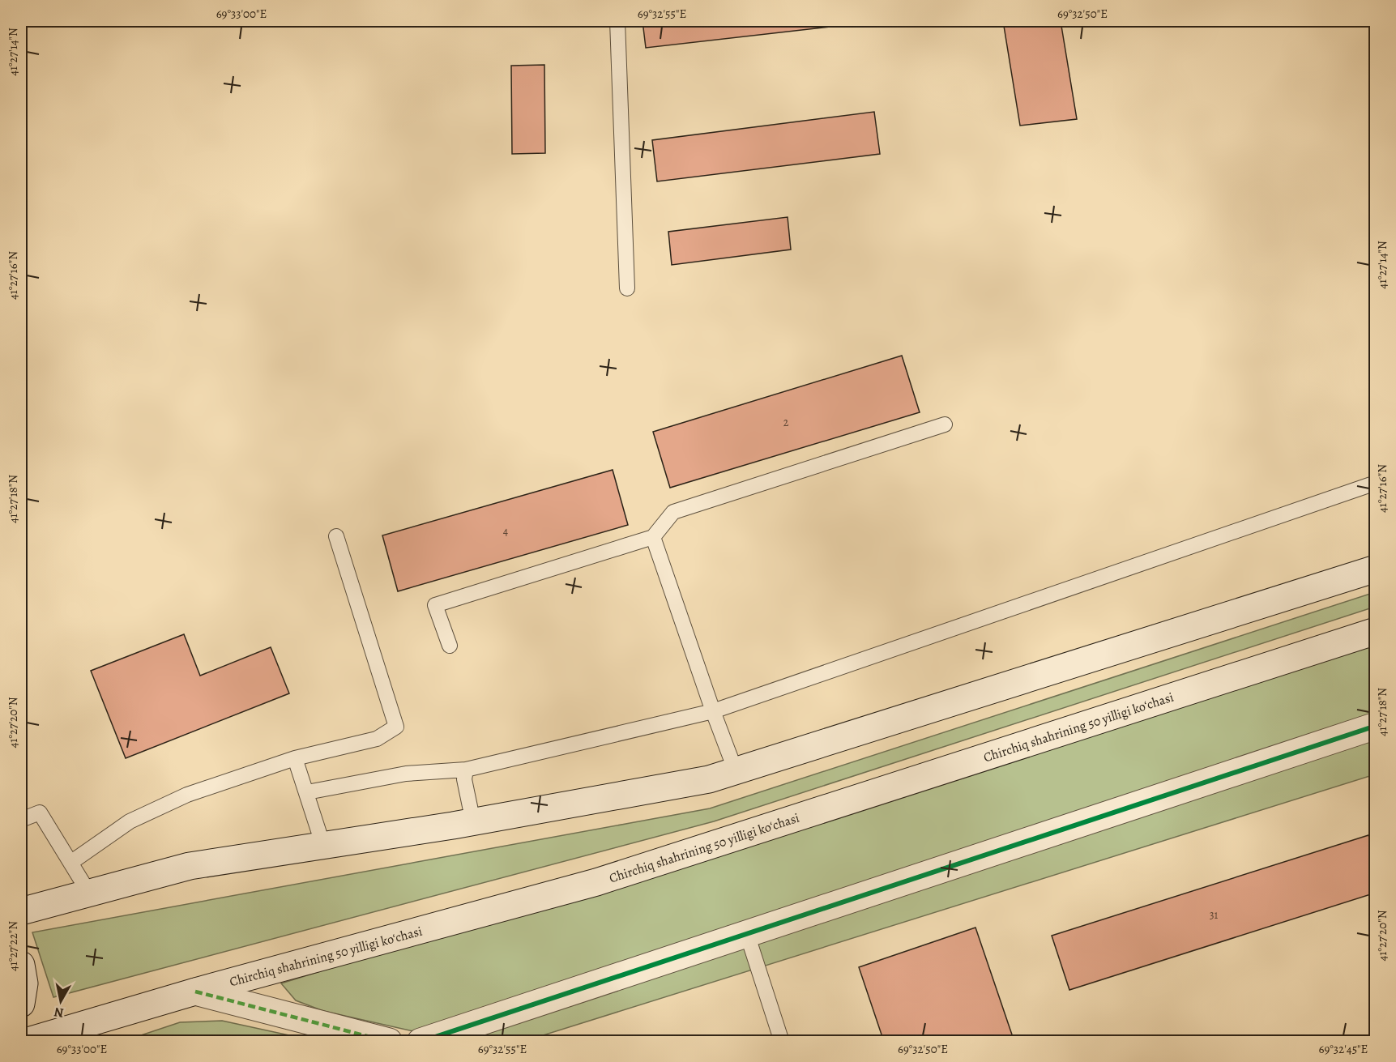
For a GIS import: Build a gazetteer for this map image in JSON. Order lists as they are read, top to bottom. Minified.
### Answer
{"streets":{"main road":["Chirchiq shahrining 50 yilligi koʻchasi"]},"house_numbers":["2","4","31"],"north":"bottom","coordinates":["69°33'00\"E","69°32'55\"E","69°32'50\"E","41°27'14\"N","41°27'16\"N","41°27'18\"N","41°27'20\"N","41°27'22\"N","69°32'45\"E"]}
